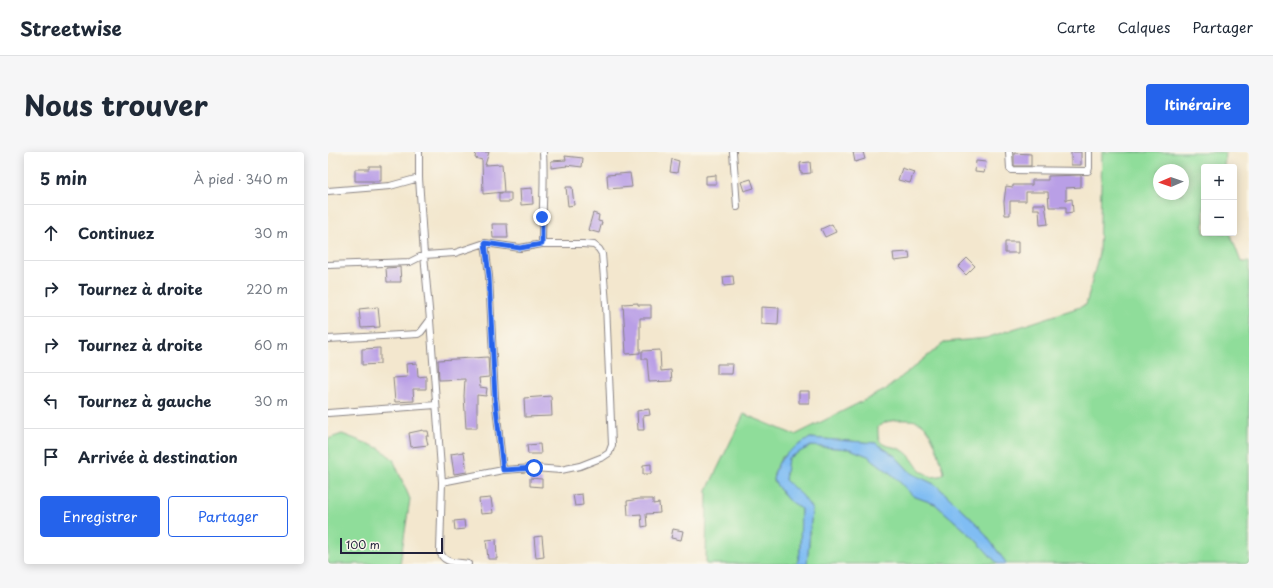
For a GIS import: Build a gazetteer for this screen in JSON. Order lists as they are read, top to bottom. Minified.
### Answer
{"scale_bar":"100 m","north":"left","page":{"header":"Streetwise","nav":["Carte","Calques","Partager"],"title":"Nous trouver","buttons":["Itinéraire",["Enregistrer","Partager"]],"heading":["5 min","À pied · 340 m"],"map_buttons":["+","−"],"list":[["Continuez","30 m"],["Tournez à droite","220 m"],["Tournez à droite","60 m"],["Tournez à gauche","30 m"],"Arrivée à destination"],"scale":"100 m"}}
